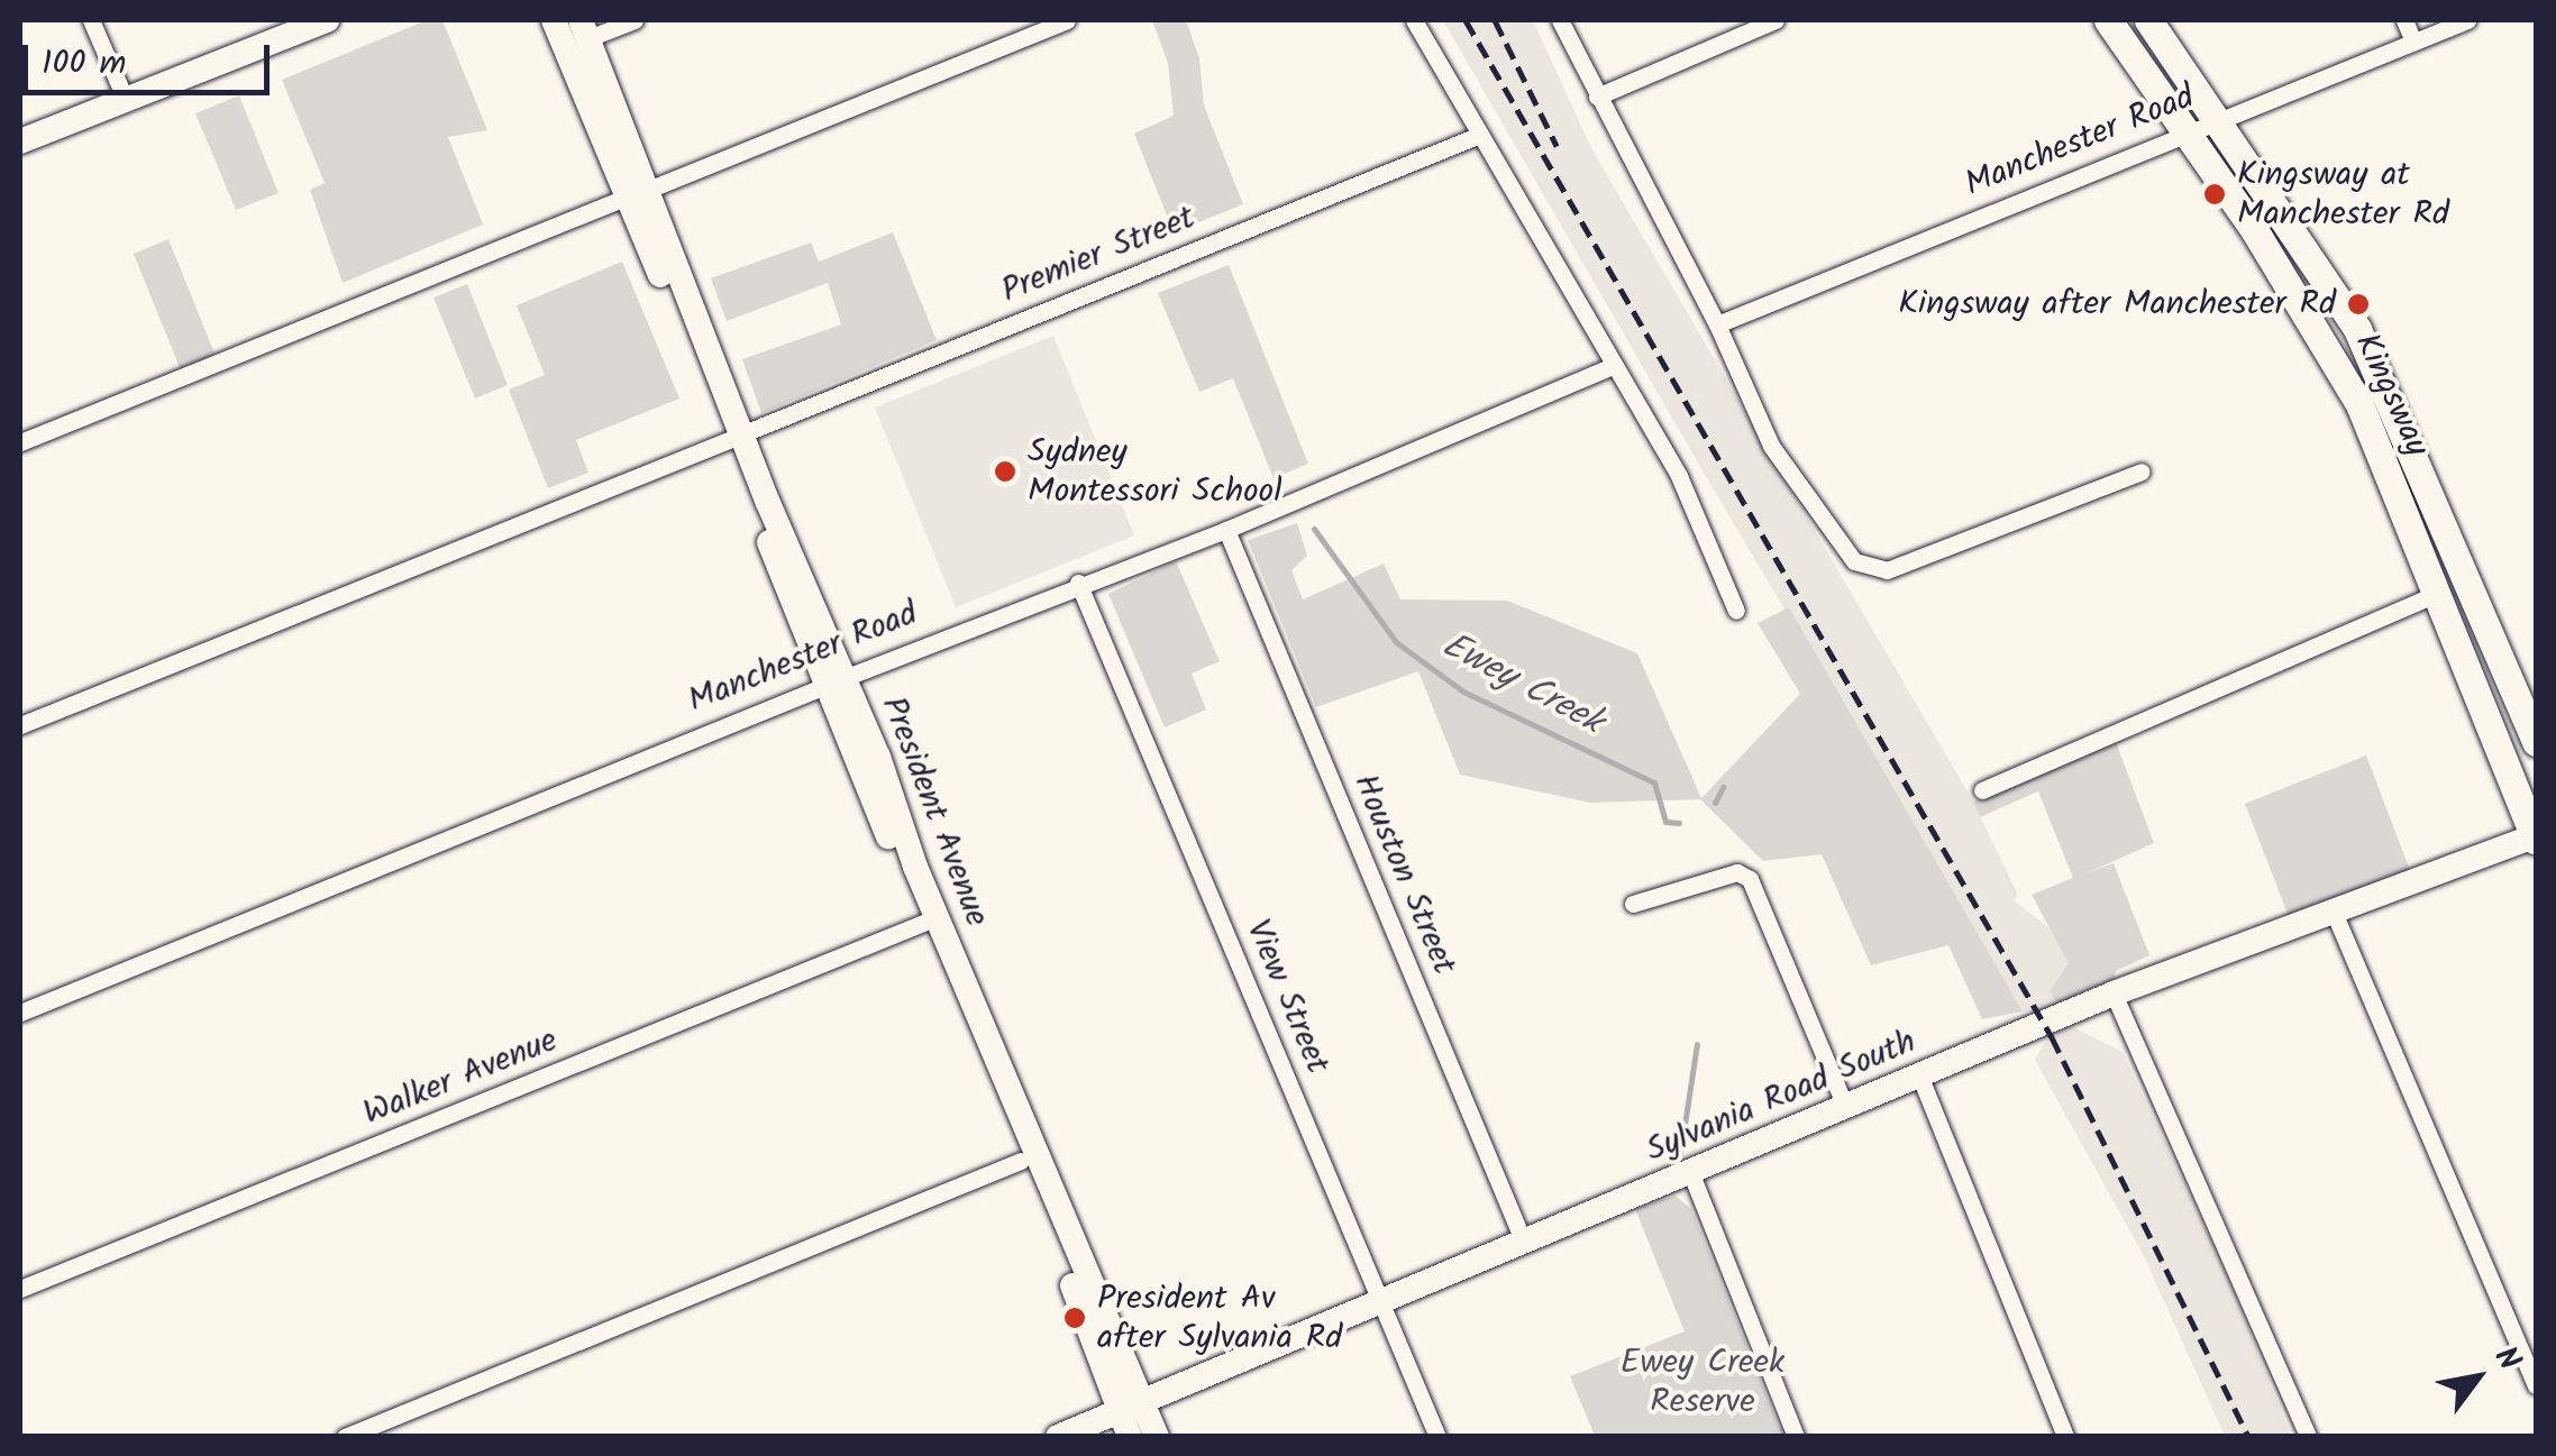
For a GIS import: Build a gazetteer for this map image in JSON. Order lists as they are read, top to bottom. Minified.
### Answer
{"streets":{"main road":["Kingsway","President Avenue","Sylvania Road South"],"street":["Manchester Road","Premier Street","Houston Street","View Street","Walker Avenue"]},"crossings":[["Manchester Road","Kingsway"],["Manchester Road","President Avenue"],["Manchester Road","Houston Street"],["Manchester Road","View Street"],["Premier Street","President Avenue"],["Kingsway","Sylvania Road South"],["President Avenue","Walker Avenue"],["President Avenue","Sylvania Road South"],["Houston Street","Sylvania Road South"],["View Street","Sylvania Road South"]],"water":["Ewey Creek"],"parks":["Ewey Creek Reserve"],"places":["Kingsway at Manchester Rd","Kingsway after Manchester Rd","Sydney Montessori School","President Av after Sylvania Rd"],"scale_bar":"100 m","north":"top right"}
